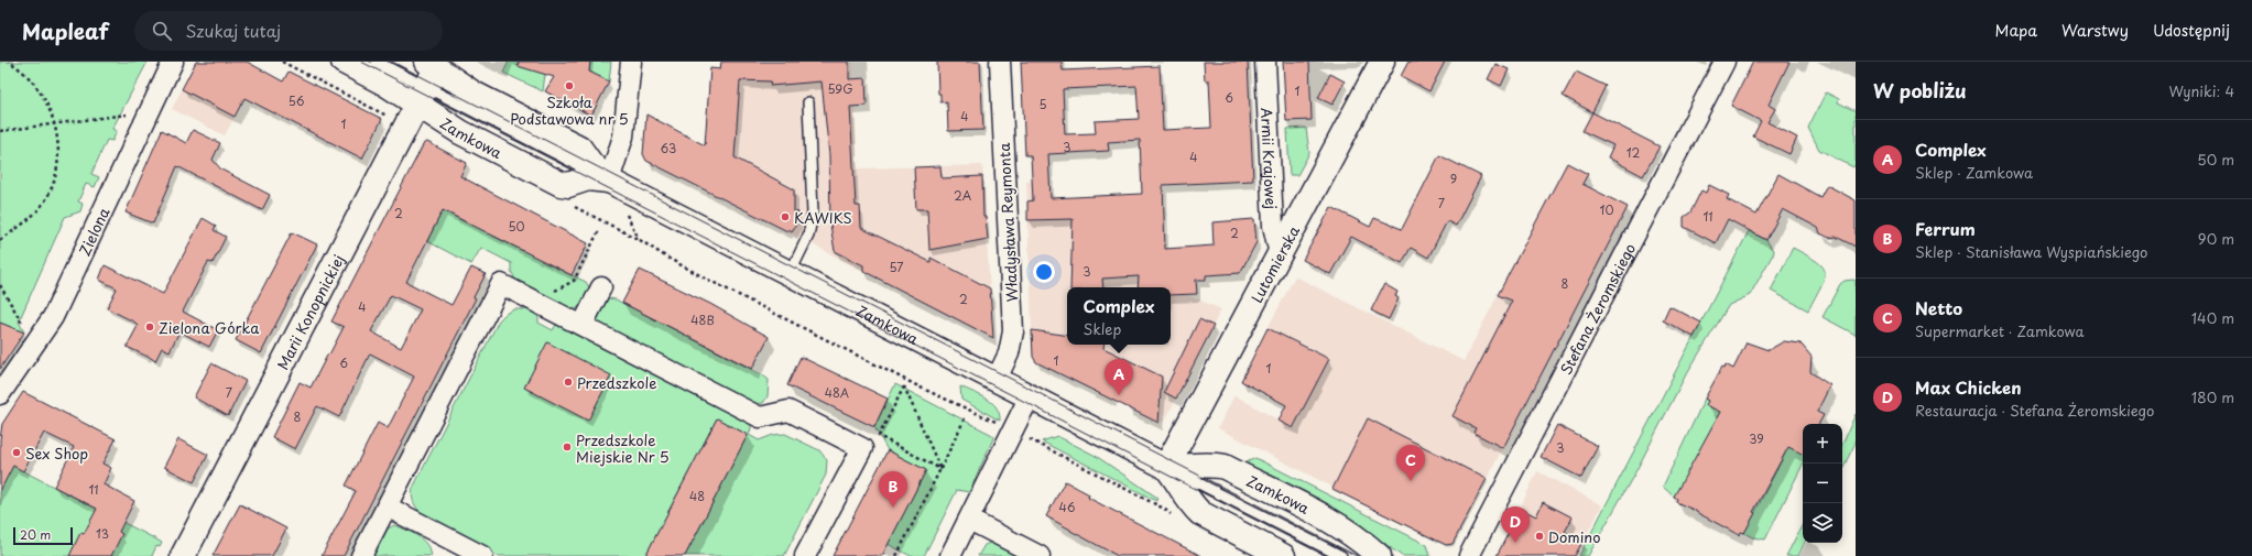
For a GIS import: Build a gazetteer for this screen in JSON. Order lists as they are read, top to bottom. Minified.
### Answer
{"streets":{"street":["Zamkowa","Armii Krajowej","Władysława Reymonta","Zielona","Lutomierska","Stefana Żeromskiego","Marii Konopnickiej"]},"crossings":[["Zamkowa","Władysława Reymonta"],["Zamkowa","Lutomierska"],["Zamkowa","Marii Konopnickiej"],["Armii Krajowej","Lutomierska"]],"places":["Szkoła Podstawowa nr 5","KAWIKS","Zielona Górka","Przedszkole","Przedszkole Miejskie Nr 5","Sex Shop","Domino"],"house_numbers":["59G","1","6","56","5","4","1","3","63","12","4","9","2A","7","10","2","11","50","2","57","3","8","2","4","48B","1","6","1","7","48A","8","39","3","11","48","46","13"],"scale_bar":"20 m","page":{"header":"Mapleaf","search":"Szukaj tutaj","nav":["Mapa","Warstwy","Udostępnij"],"heading":["W pobliżu","Wyniki: 4"],"list":[{"mark":"A","name":"Complex","note":"Sklep · Zamkowa","value":"50 m"},{"mark":"B","name":"Ferrum","note":"Sklep · Stanisława Wyspiańskiego","value":"90 m"},{"mark":"C","name":"Netto","note":"Supermarket · Zamkowa","value":"140 m"},{"mark":"D","name":"Max Chicken","note":"Restauracja · Stefana Żeromskiego","value":"180 m"}],"popup":["Complex","Sklep"],"pins":["A","C","B","D"],"map_buttons":["+","−"],"scale":"20 m"}}
